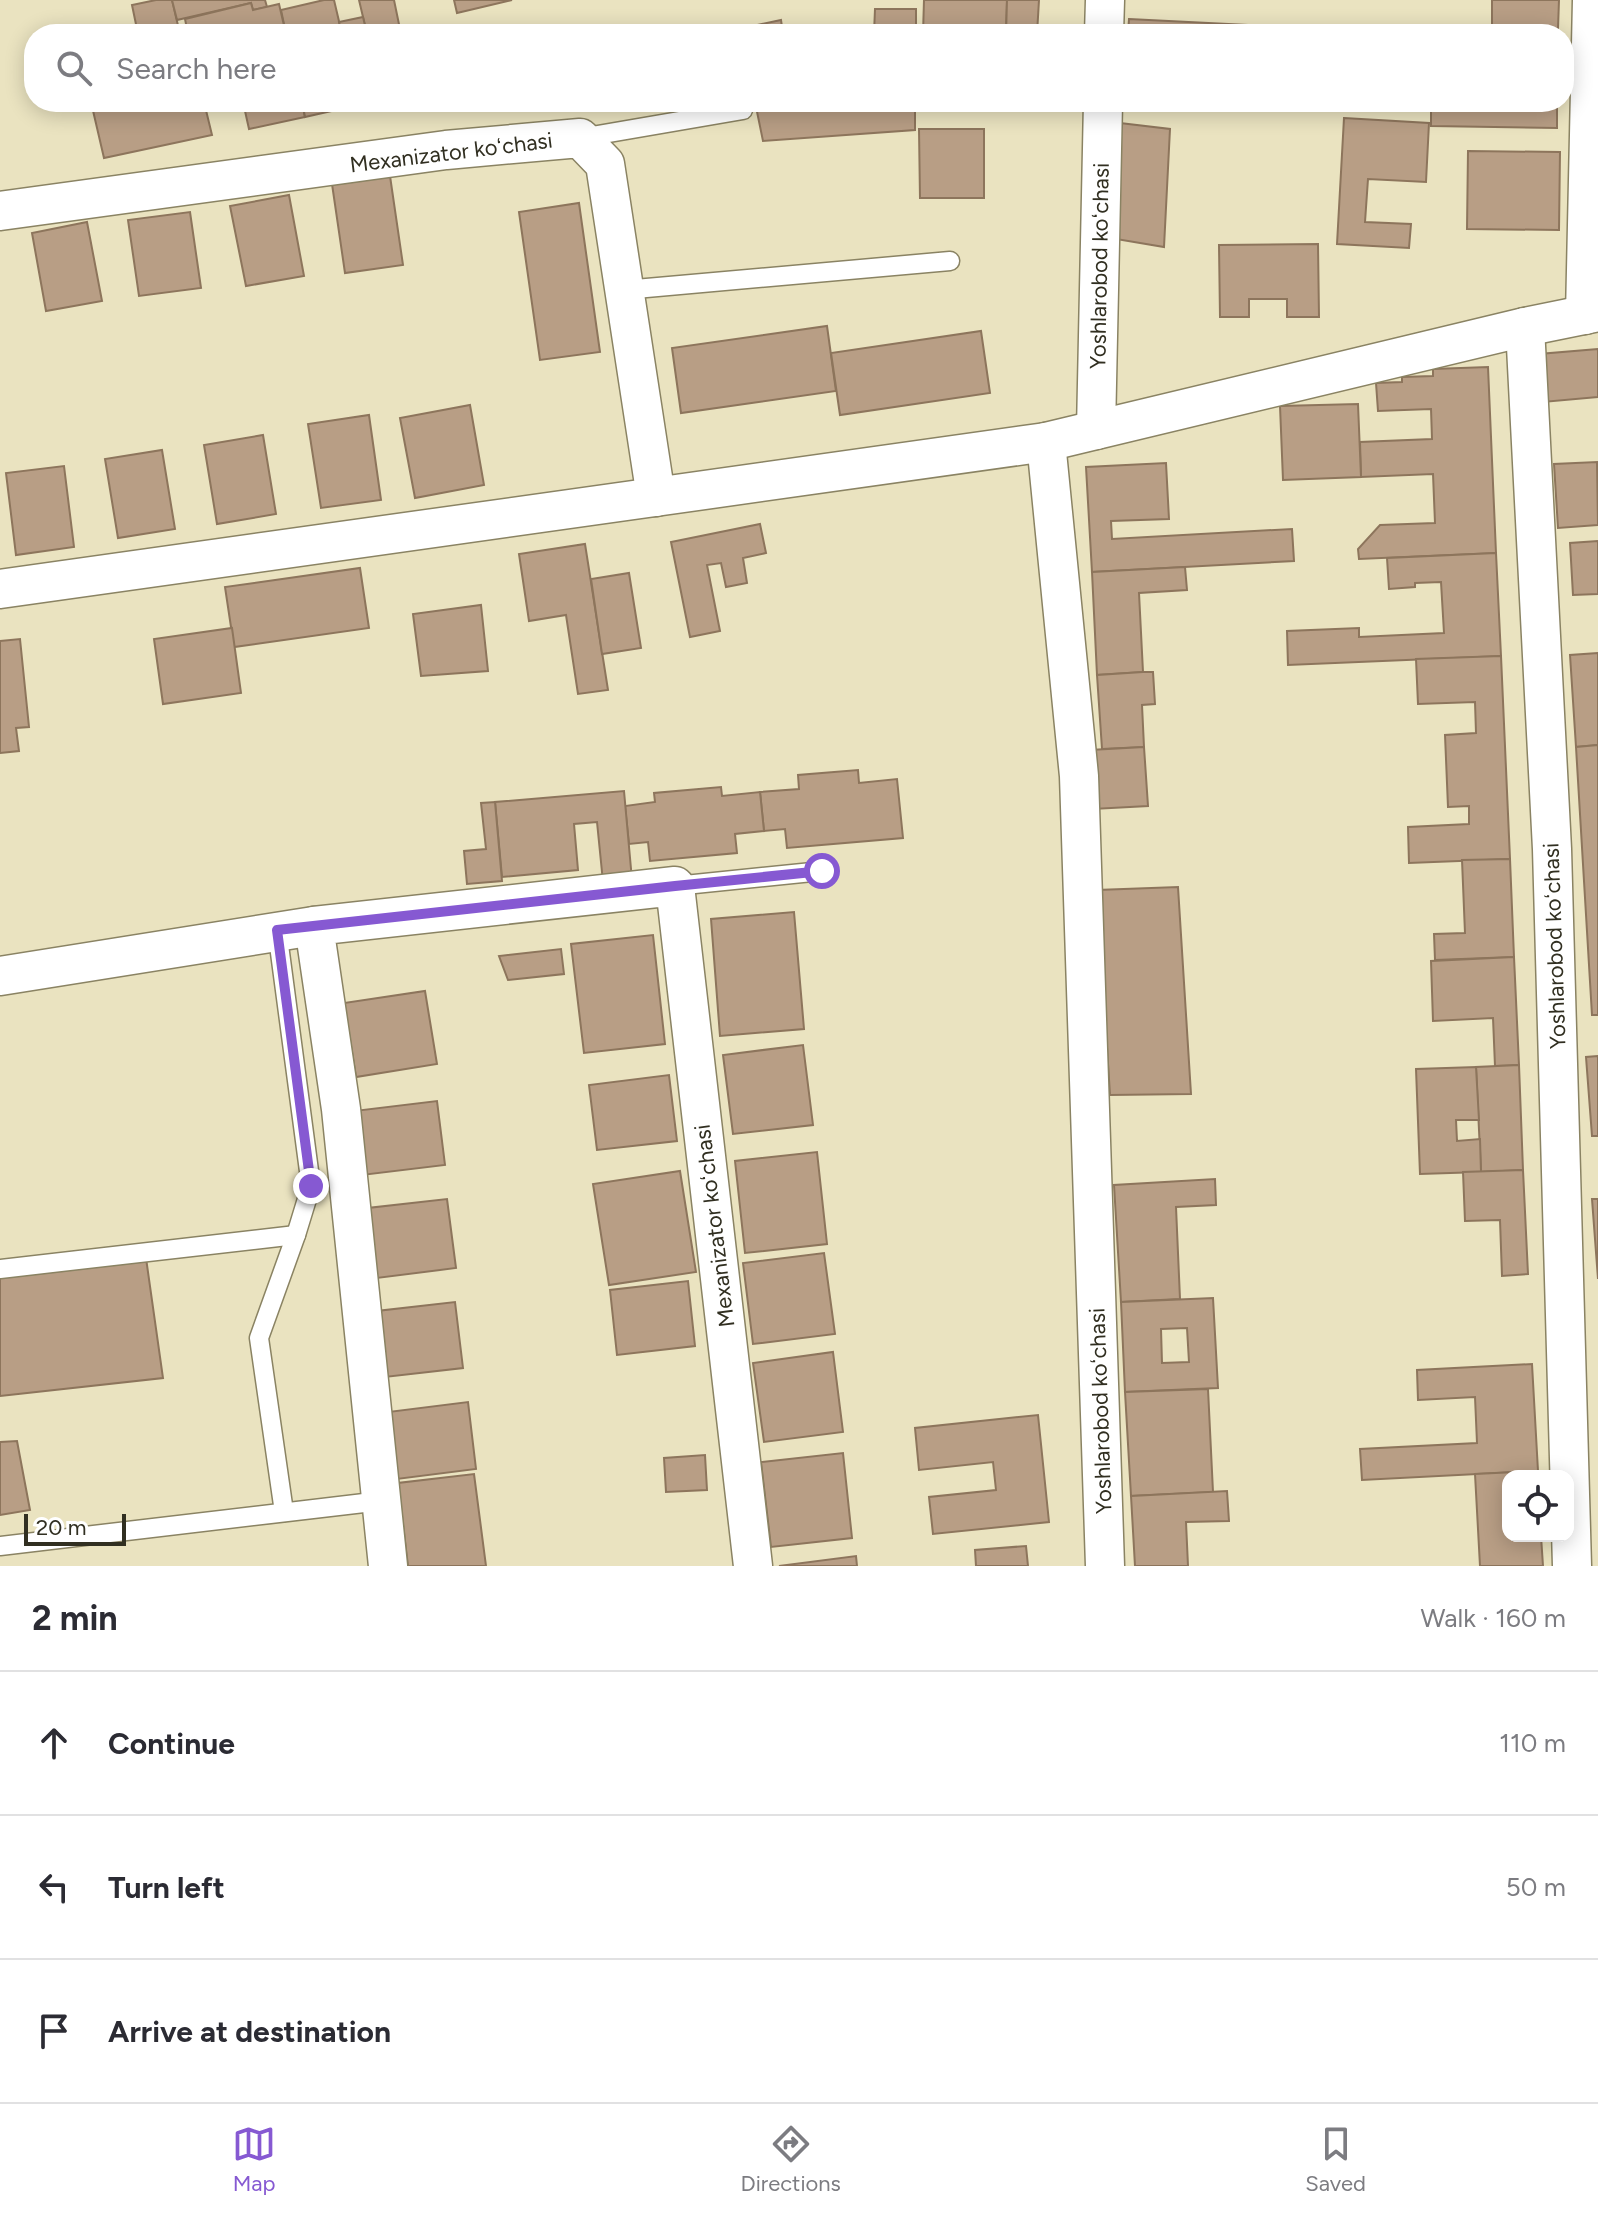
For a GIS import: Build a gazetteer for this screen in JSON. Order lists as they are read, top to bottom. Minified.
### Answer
{"streets":{"street":["Mexanizator koʻchasi","Yoshlarobod koʻchasi"]},"scale_bar":"20 m","page":{"search":"Search here","scale":"20 m","heading":["2 min","Walk · 160 m"],"list":[["Continue","110 m"],["Turn left","50 m"],"Arrive at destination"],"nav":["Map","Directions","Saved"]}}
